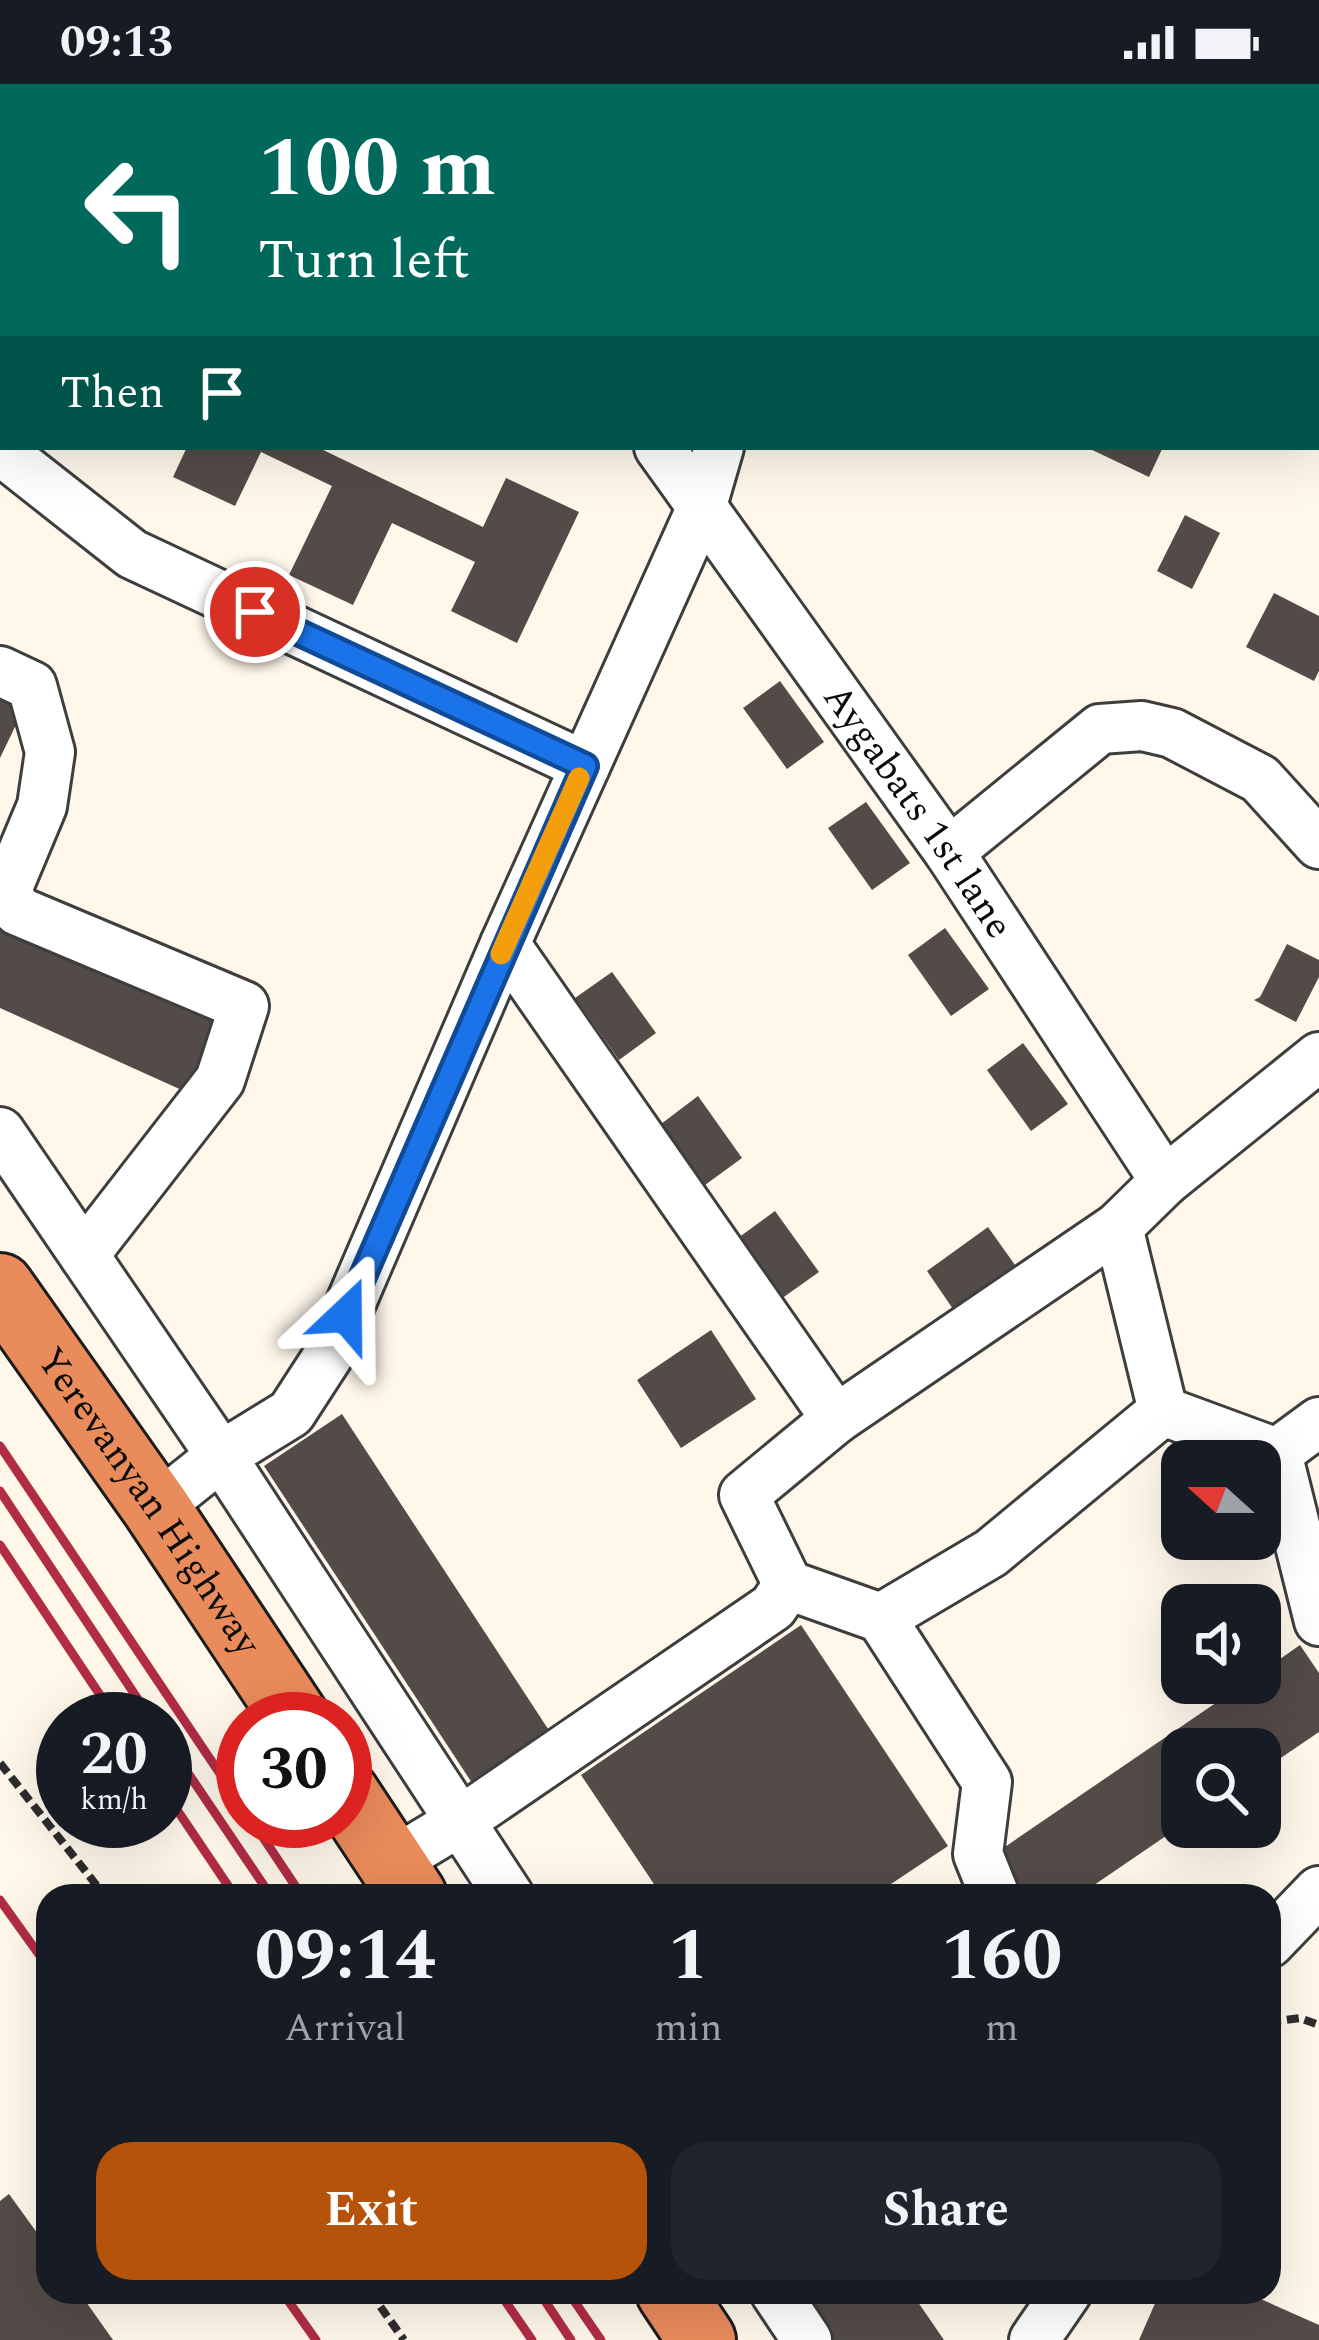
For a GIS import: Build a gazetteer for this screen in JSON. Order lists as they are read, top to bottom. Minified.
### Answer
{"streets":{"highway":["Yerevanyan Highway"],"street":["Aygabats 1st lane"]},"north":"left","page":{"status":"09:13","turn":["100 m","Turn left"],"then":"Then","speed":"20 km/h","limit":"30","eta":["09:14","Arrival","1","min","160","m"],"buttons":["Exit","Share"]}}
